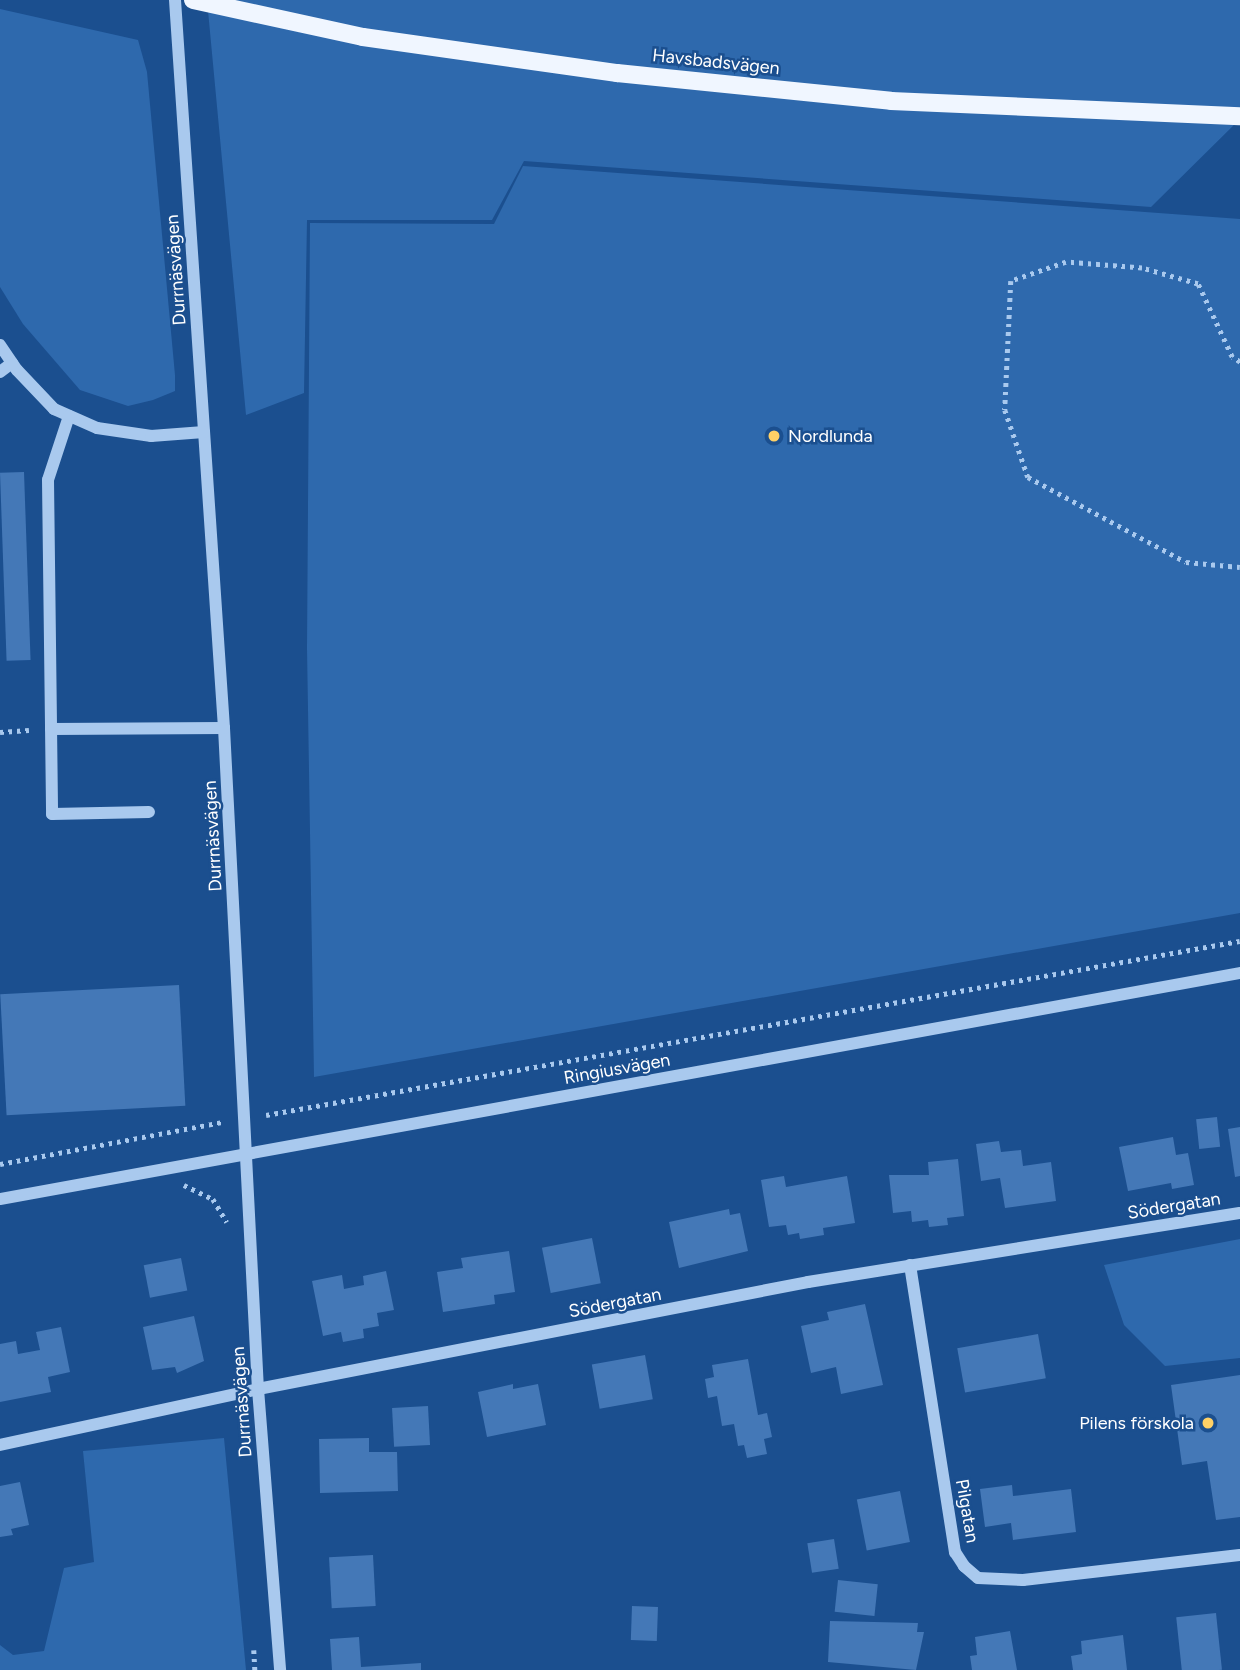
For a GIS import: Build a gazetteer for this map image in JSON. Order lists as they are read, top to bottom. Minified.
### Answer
{"streets":{"main road":["Havsbadsvägen"],"street":["Durrnäsvägen","Ringiusvägen","Södergatan","Pilgatan"]},"crossings":[["Durrnäsvägen","Ringiusvägen"],["Durrnäsvägen","Södergatan"],["Södergatan","Pilgatan"]],"places":["Nordlunda","Pilens förskola"]}
